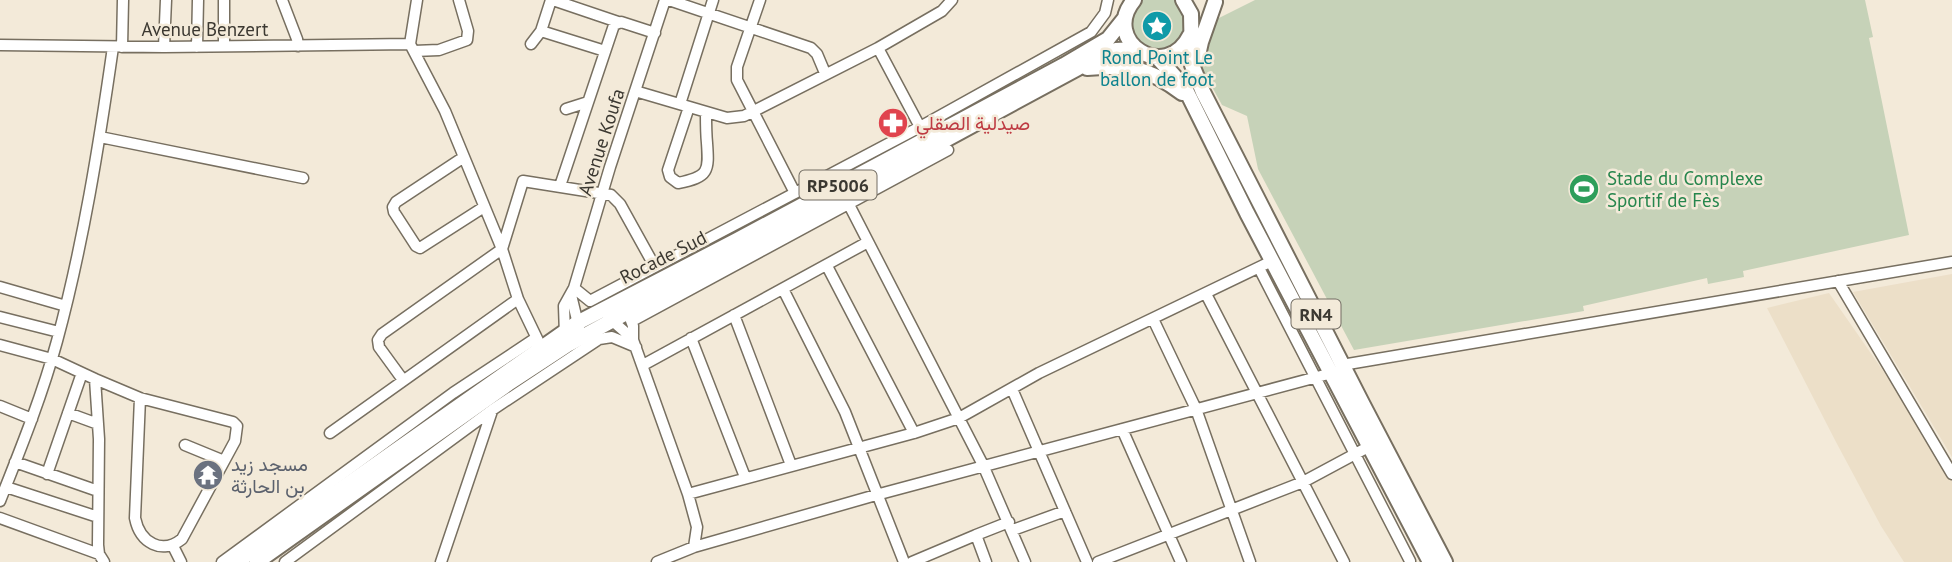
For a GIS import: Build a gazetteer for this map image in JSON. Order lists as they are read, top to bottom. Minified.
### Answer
{"streets":{"highway":["RP5006","Rocade Sud","RN4"],"street":["Avenue Benzert","Avenue Koufa"]},"crossings":[["Avenue Koufa","Rocade Sud"],["Rocade Sud","RN4"]],"places":{"place":["Rond Point Le ballon de foot"],"pharmacy":["صيدلية الصقلي"],"sports":["Stade du Complexe Sportif de Fès"],"temple":["مسجد زيد بن الحارثة"]}}
